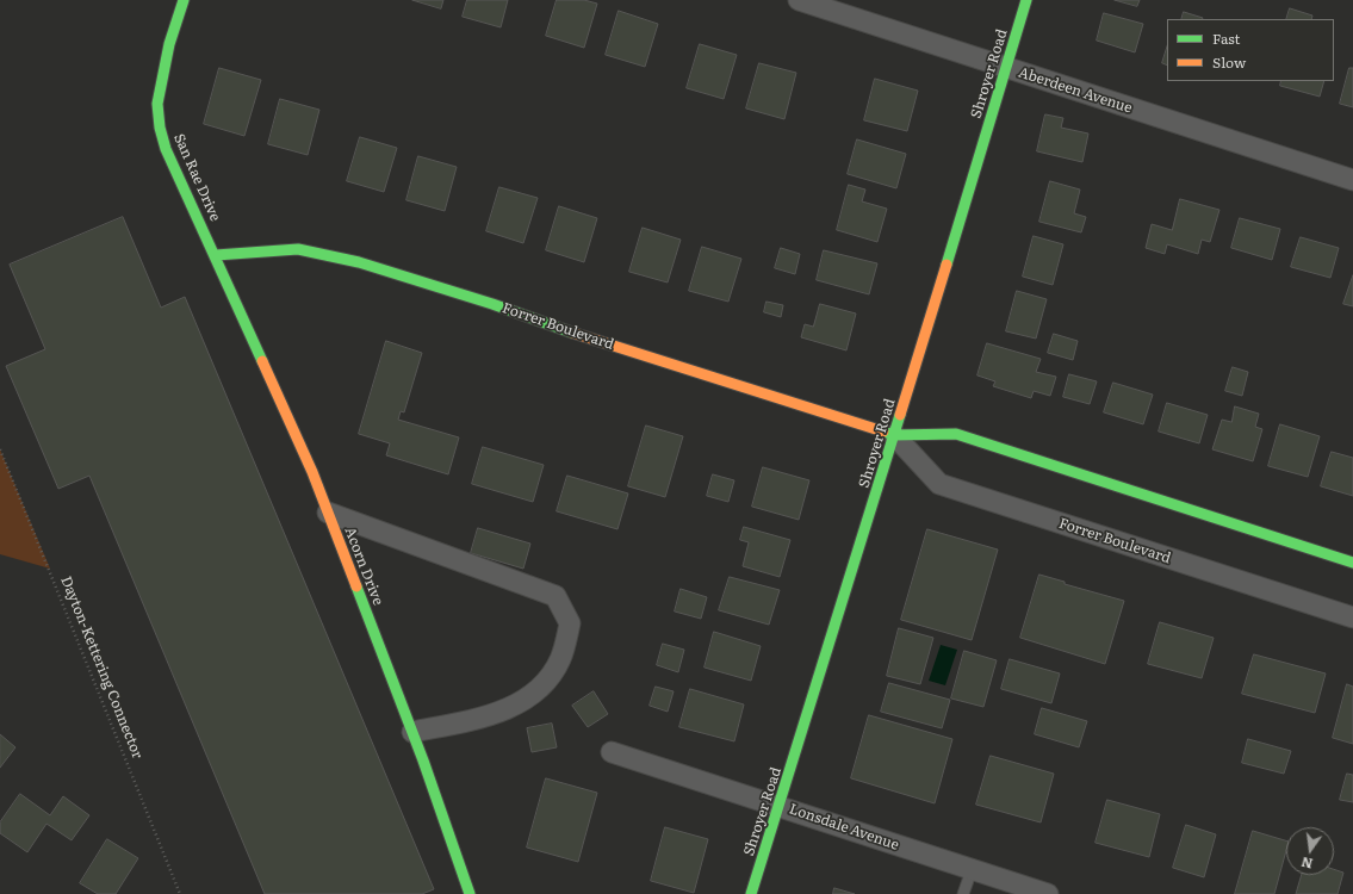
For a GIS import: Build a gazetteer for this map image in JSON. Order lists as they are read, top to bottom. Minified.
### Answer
{"streets":{"street":["Shroyer Road","Aberdeen Avenue","San Rae Drive","Forrer Boulevard","Acorn Drive","Lonsdale Avenue"],"path":["Dayton-Kettering Connector"]},"crossings":[["Shroyer Road","Aberdeen Avenue"],["Shroyer Road","Forrer Boulevard"],["Shroyer Road","Lonsdale Avenue"],["San Rae Drive","Forrer Boulevard"],["San Rae Drive","Acorn Drive"],["Forrer Boulevard","Acorn Drive"]],"legend":["Fast","Slow"],"north":"bottom"}
